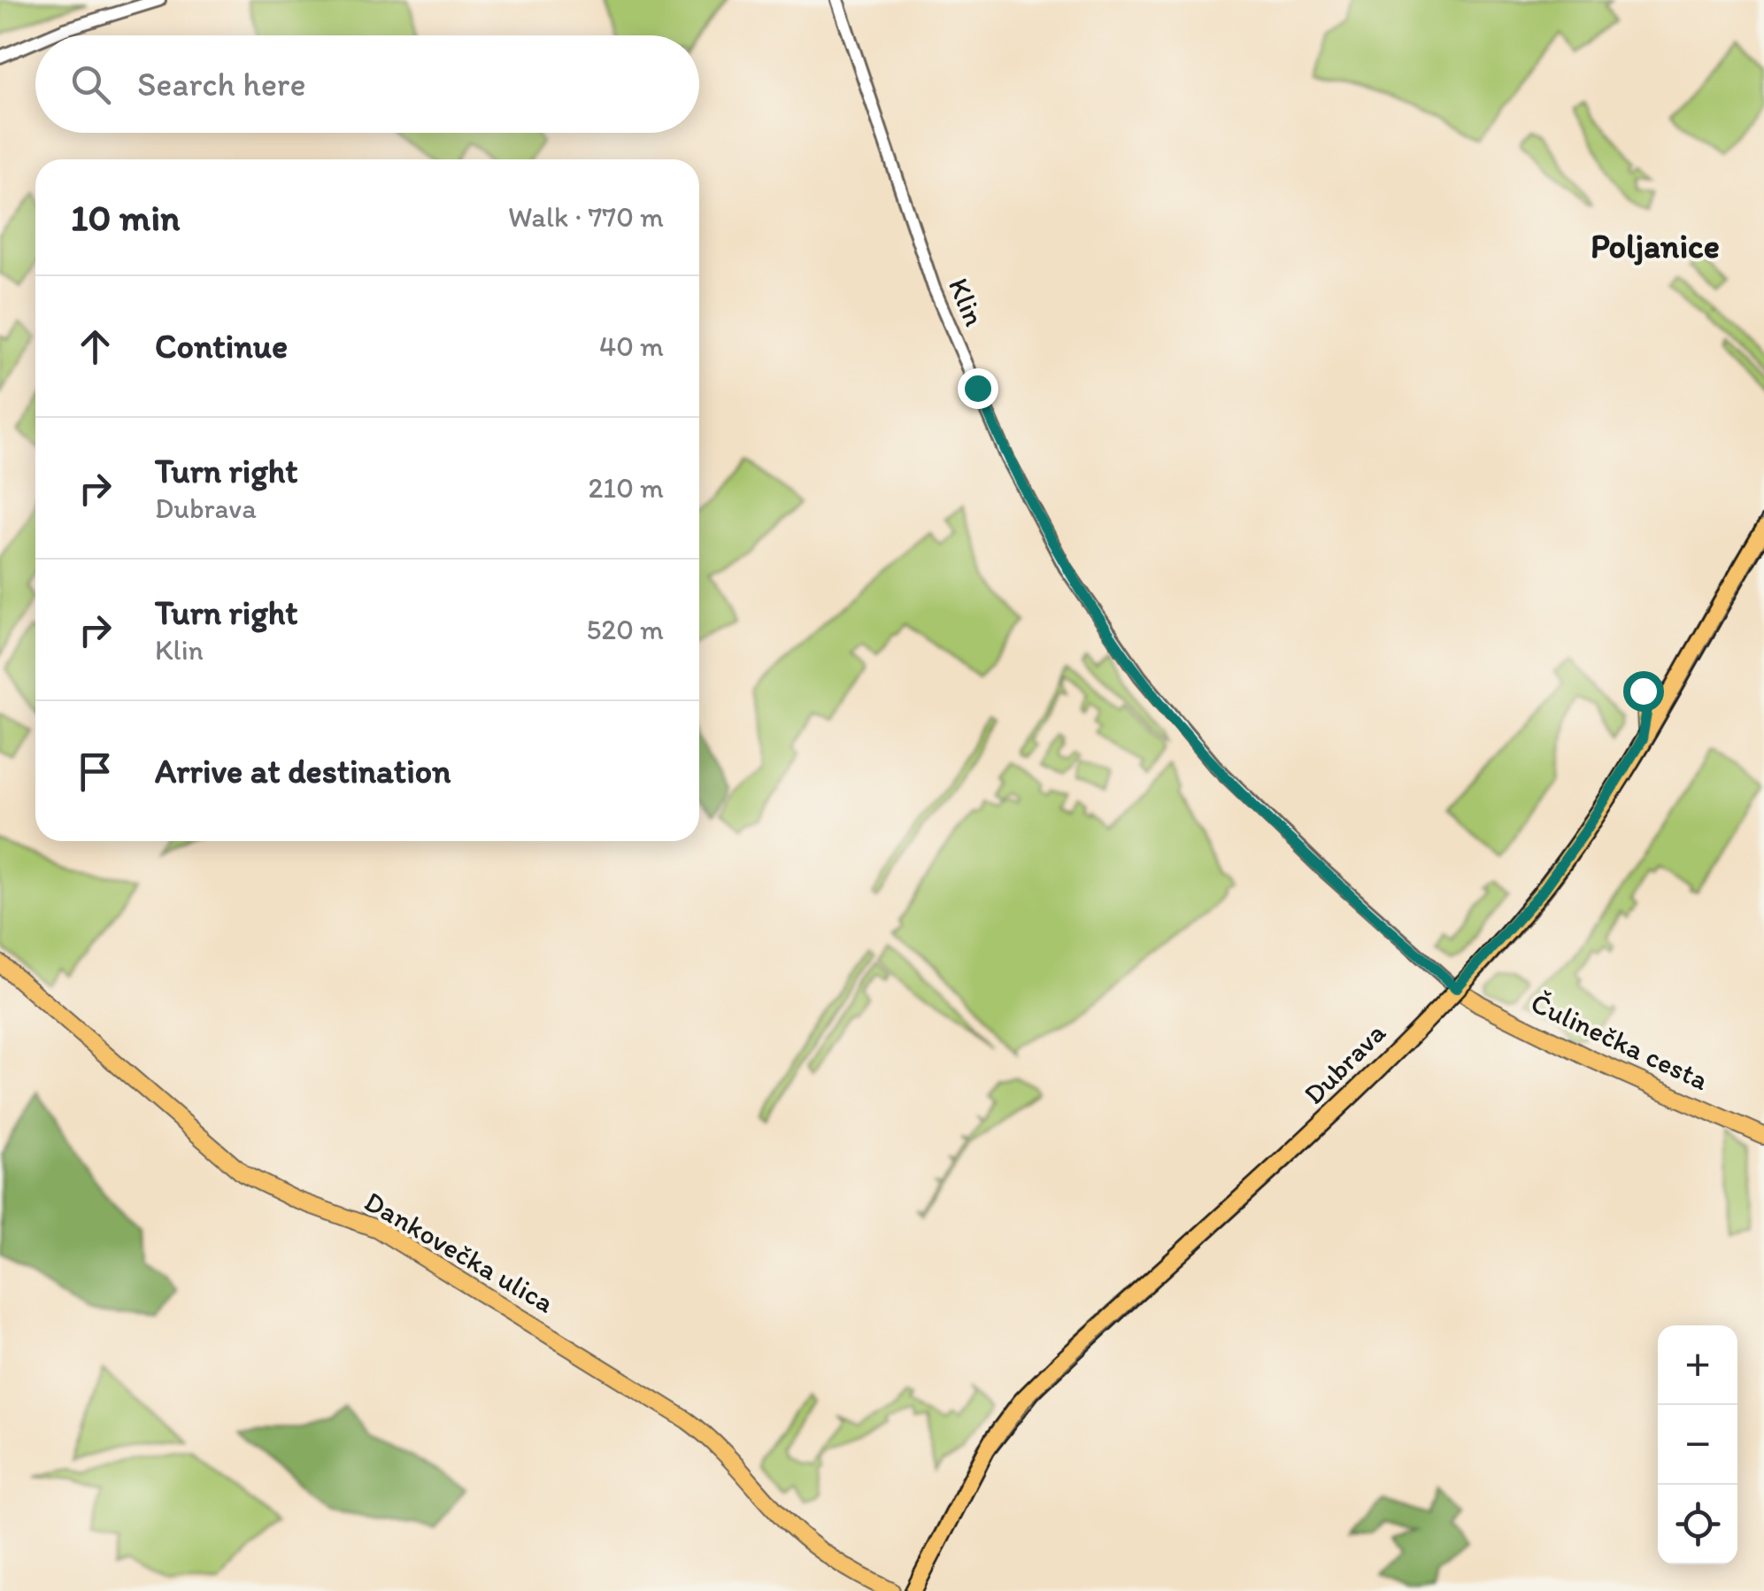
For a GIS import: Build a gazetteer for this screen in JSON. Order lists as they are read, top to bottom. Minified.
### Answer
{"streets":{"main road":["Čulinečka cesta","Dubrava","Dankovečka ulica"],"street":["Klin"]},"crossings":[["Klin","Čulinečka cesta"],["Klin","Dubrava"],["Čulinečka cesta","Dubrava"]],"districts":["Poljanice"],"page":{"search":"Search here","heading":["10 min","Walk · 770 m"],"list":[["Continue","40 m"],["Turn right","Dubrava","210 m"],["Turn right","Klin","520 m"],"Arrive at destination"],"map_buttons":["+","−"]}}
